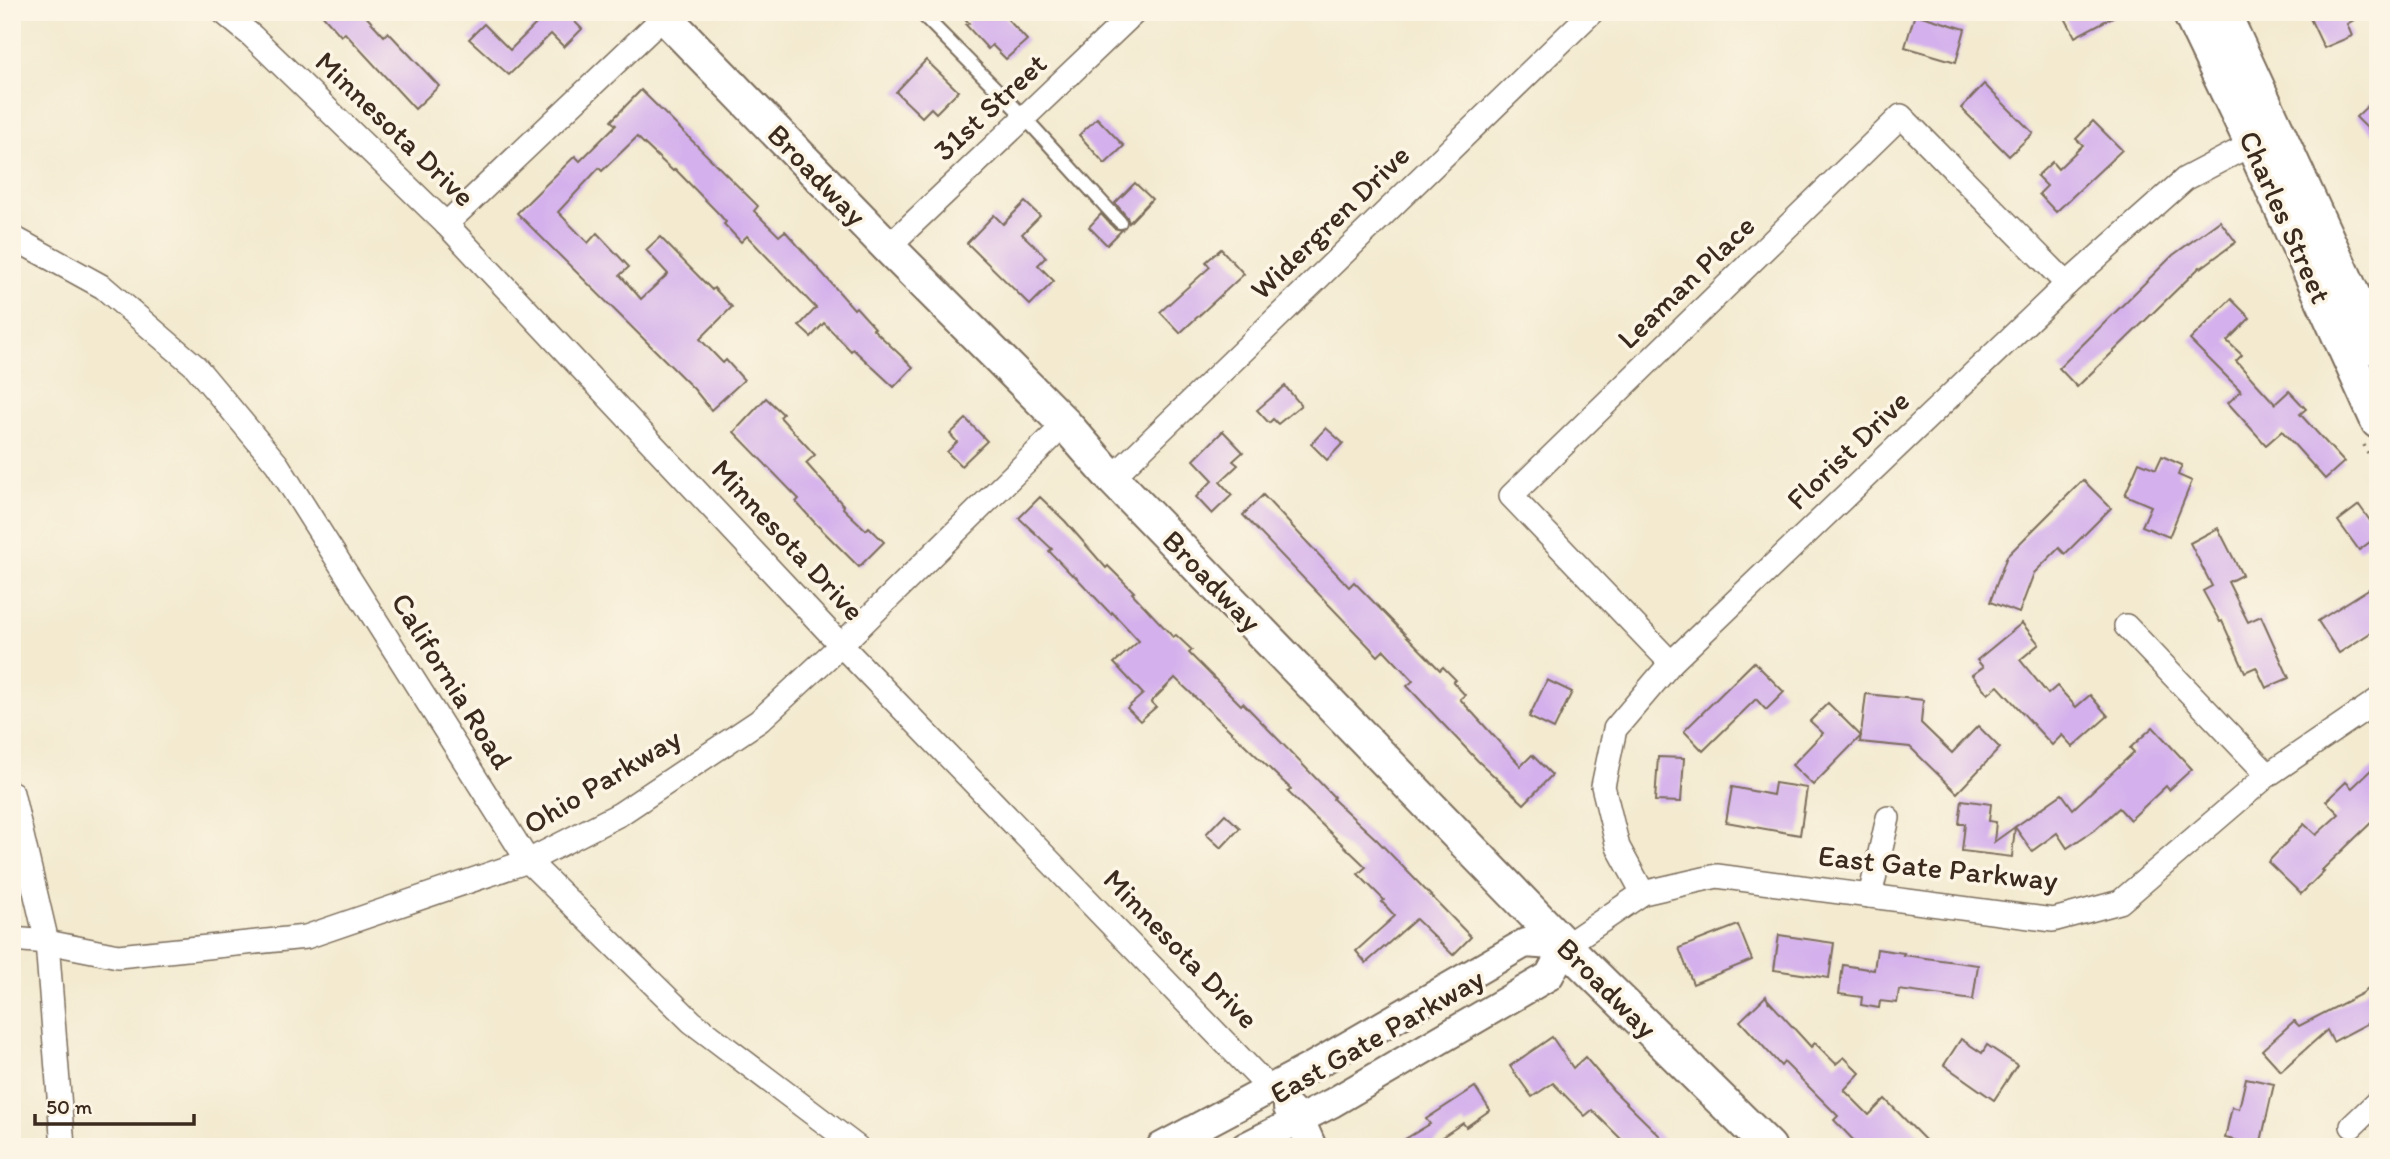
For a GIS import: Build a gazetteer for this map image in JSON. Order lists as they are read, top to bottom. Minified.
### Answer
{"streets":{"main road":["Broadway","Charles Street"],"street":["31st Street","Minnesota Drive","Widergren Drive","Leaman Place","Florist Drive","California Road","Ohio Parkway","East Gate Parkway"]},"crossings":[["31st Street","Broadway"],["Minnesota Drive","Ohio Parkway"],["Minnesota Drive","East Gate Parkway"],["Broadway","Widergren Drive"],["Broadway","Ohio Parkway"],["Broadway","East Gate Parkway"],["Charles Street","Florist Drive"],["Leaman Place","Florist Drive"],["Florist Drive","East Gate Parkway"],["California Road","Ohio Parkway"]],"scale_bar":"50 m"}
